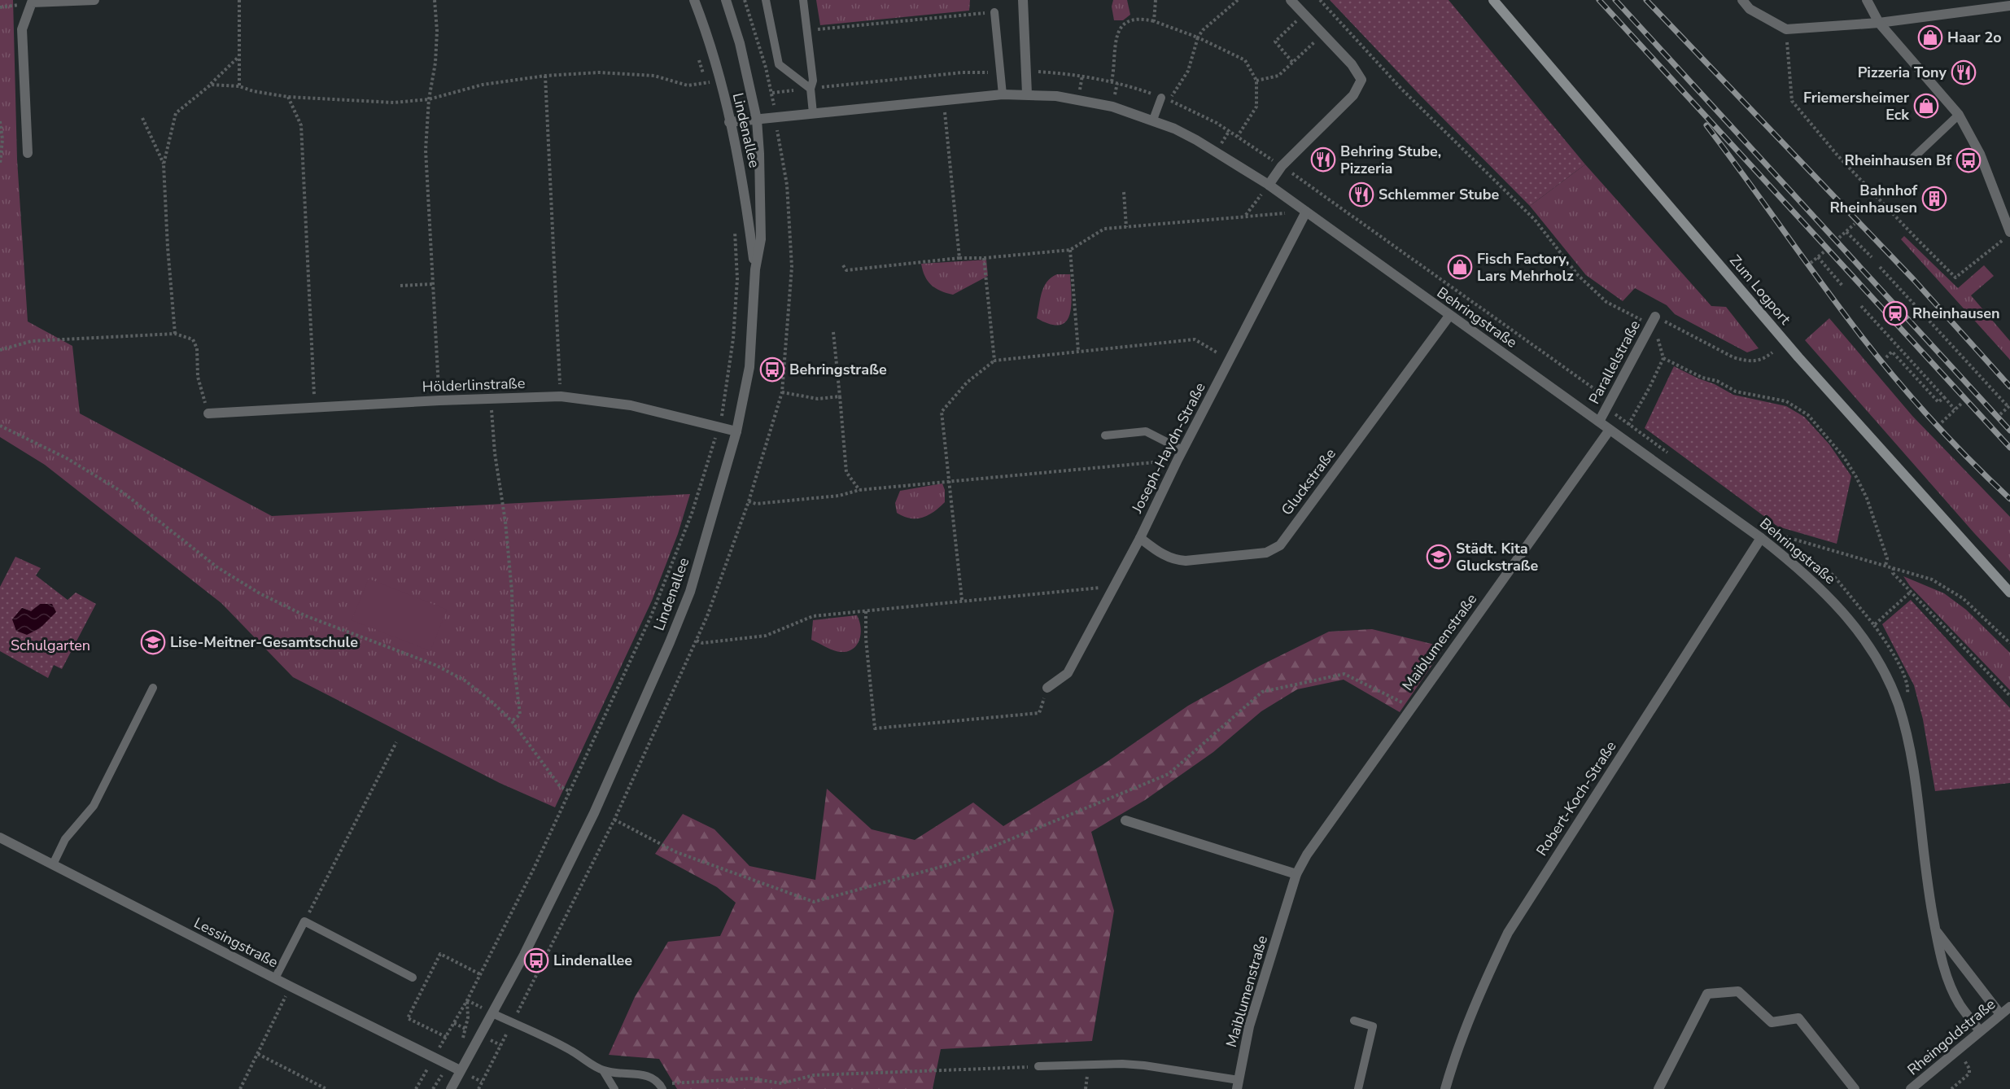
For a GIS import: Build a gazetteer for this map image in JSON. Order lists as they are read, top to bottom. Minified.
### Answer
{"streets":{"main road":["Zum Logport"],"street":["Lindenallee","Behringstraße","Parallelstraße","Hölderlinstraße","Joseph-Haydn-Straße","Gluckstraße","Maiblumenstraße","Robert-Koch-Straße","Lessingstraße","Rheingoldstraße"]},"crossings":[["Lindenallee","Behringstraße"],["Lindenallee","Hölderlinstraße"],["Lindenallee","Lessingstraße"],["Behringstraße","Parallelstraße"],["Behringstraße","Joseph-Haydn-Straße"],["Behringstraße","Gluckstraße"],["Behringstraße","Maiblumenstraße"],["Behringstraße","Robert-Koch-Straße"],["Behringstraße","Rheingoldstraße"],["Joseph-Haydn-Straße","Gluckstraße"]],"parks":["Schulgarten"],"places":{"shop":["Haar 2o","Friemersheimer Eck","Fisch Factory, Lars Mehrholz"],"restaurant":["Pizzeria Tony","Behring Stube, Pizzeria","Schlemmer Stube"],"bus stop":["Rheinhausen Bf","Behringstraße","Lindenallee"],"building":["Bahnhof Rheinhausen"],"station":["Rheinhausen"],"school or university":["Städt. Kita Gluckstraße","Lise-Meitner-Gesamtschule"]}}
